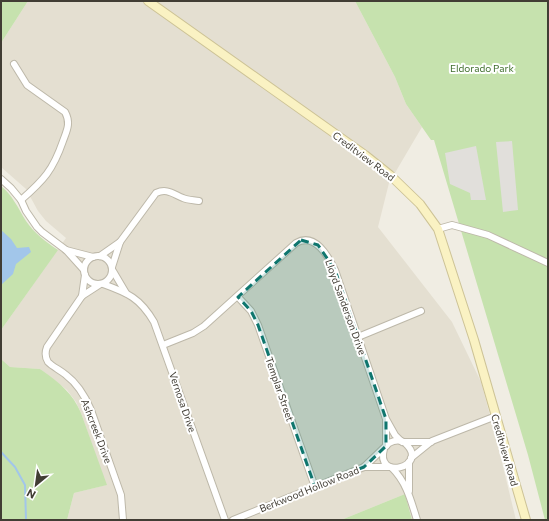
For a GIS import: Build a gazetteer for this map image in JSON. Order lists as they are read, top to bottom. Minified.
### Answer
{"streets":{"street":["Creditview Road","Lloyd Sanderson Drive","Templar Street","Vernosa Drive","Ashcreek Drive","Berkwood Hollow Road"]},"crossings":[["Lloyd Sanderson Drive","Templar Street"],["Lloyd Sanderson Drive","Vernosa Drive"],["Lloyd Sanderson Drive","Berkwood Hollow Road"],["Templar Street","Berkwood Hollow Road"],["Vernosa Drive","Ashcreek Drive"]],"parks":["Eldorado Park"],"north":"bottom left"}
